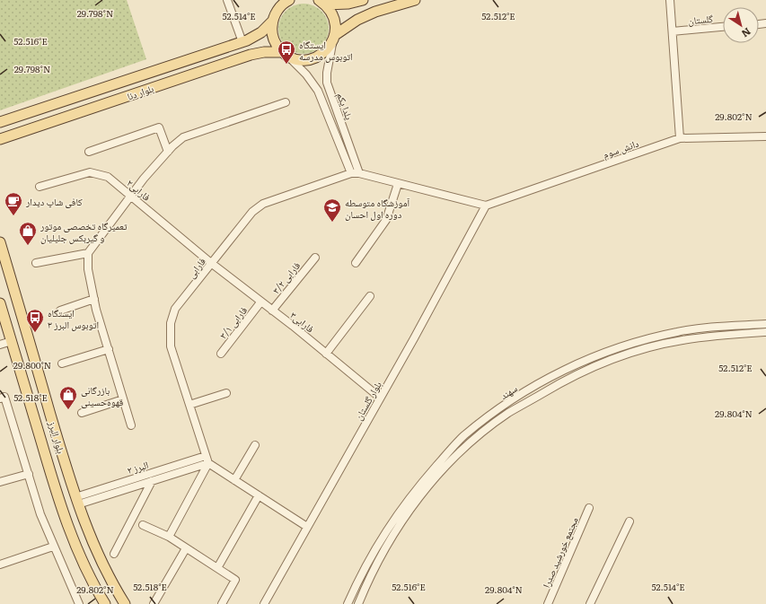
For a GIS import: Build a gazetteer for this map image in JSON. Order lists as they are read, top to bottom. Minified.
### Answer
{"streets":{"main road":["بلوار دنا","بلوار البرز"],"street":["گلستان","یلدا یکم","دانش سوم","فارابی۲","فارابی","فارابی ۳/۲","فارابی۳","فارابی ۳/۱","سهند","بلوار گلستان","البرز ۲","مجتمع خورشید صدرا"]},"crossings":[["بلوار دنا","یلدا یکم"],["یلدا یکم","فارابی"],["دانش سوم","بلوار گلستان"],["فارابی۲","فارابی"],["فارابی۲","فارابی۳"],["فارابی","فارابی۳"],["فارابی","البرز ۲"],["فارابی ۳/۲","فارابی۳"],["فارابی۳","فارابی ۳/۱"],["فارابی۳","بلوار گلستان"],["بلوار البرز","البرز ۲"]],"places":{"bus stop":["ایستگاه اتوبوس مدرسه","ایستگاه اتوبوس البرز ۳"],"cafe":["کافی شاپ دیدار"],"school or university":["آموزشگاه متوسطه دوره اول احسان"],"shop":["تعمیرگاه تخصصی موتور و گیربکس جلیلیان","بازرگانی قهوه‌حسینی"]},"north":"bottom right","coordinates":["29.798°N","52.514°E","52.512°E","52.516°E","29.802°N","29.800°N","52.518°E","29.804°N"]}
